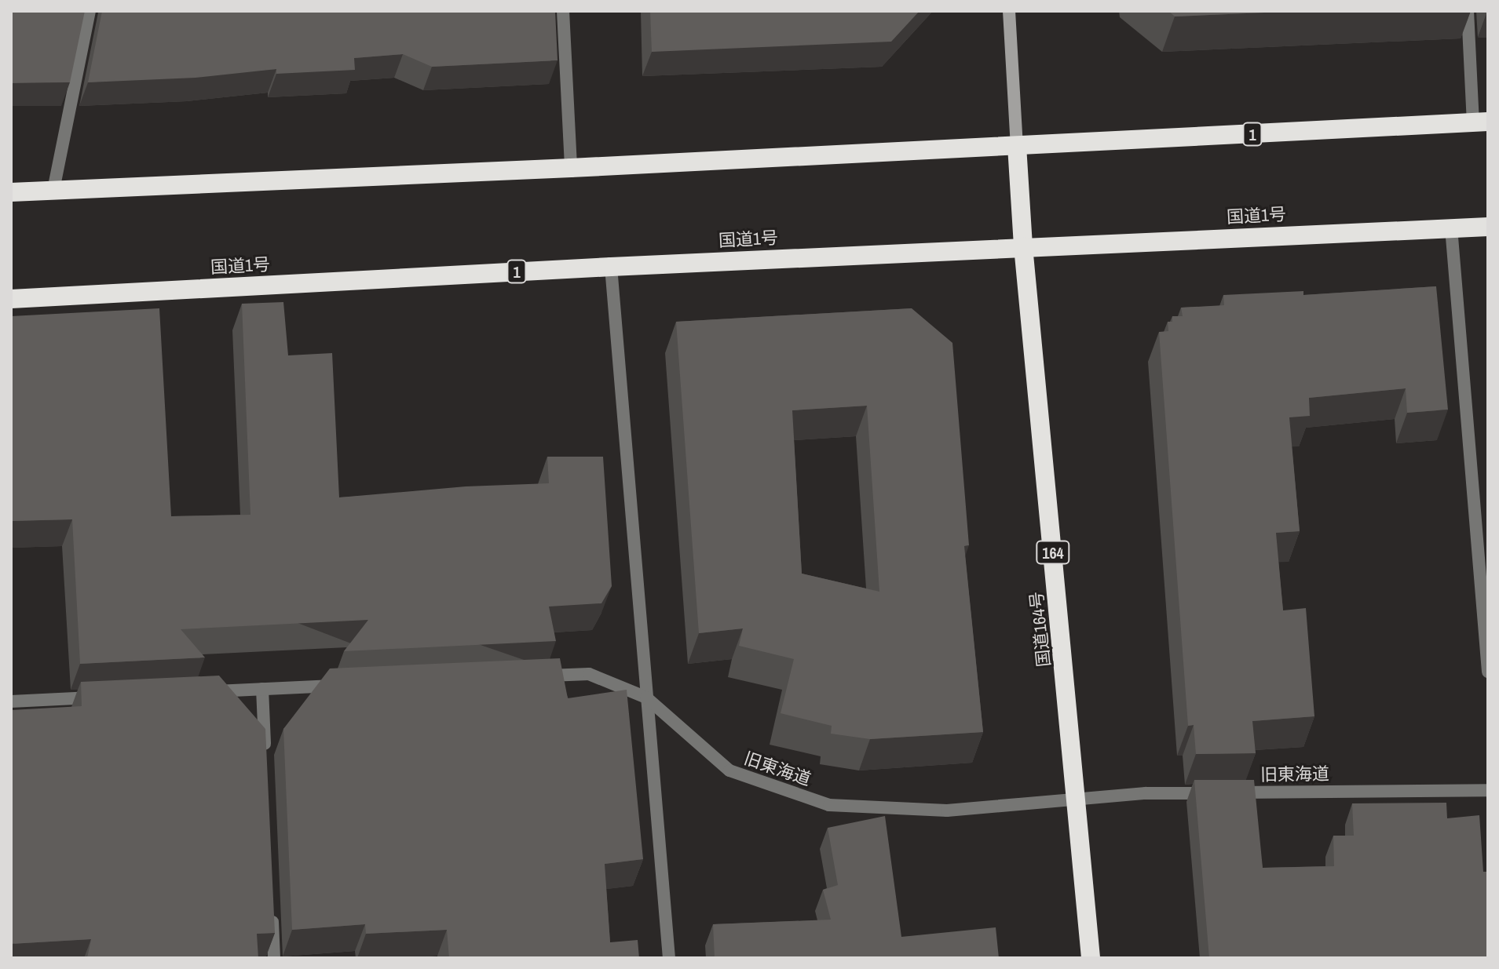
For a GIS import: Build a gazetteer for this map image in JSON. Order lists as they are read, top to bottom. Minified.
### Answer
{"streets":{"highway":["1","国道1号","164","国道164号"],"street":["旧東海道"]},"crossings":[["1","国道164号"],["国道1号","国道164号"],["国道164号","旧東海道"]]}
